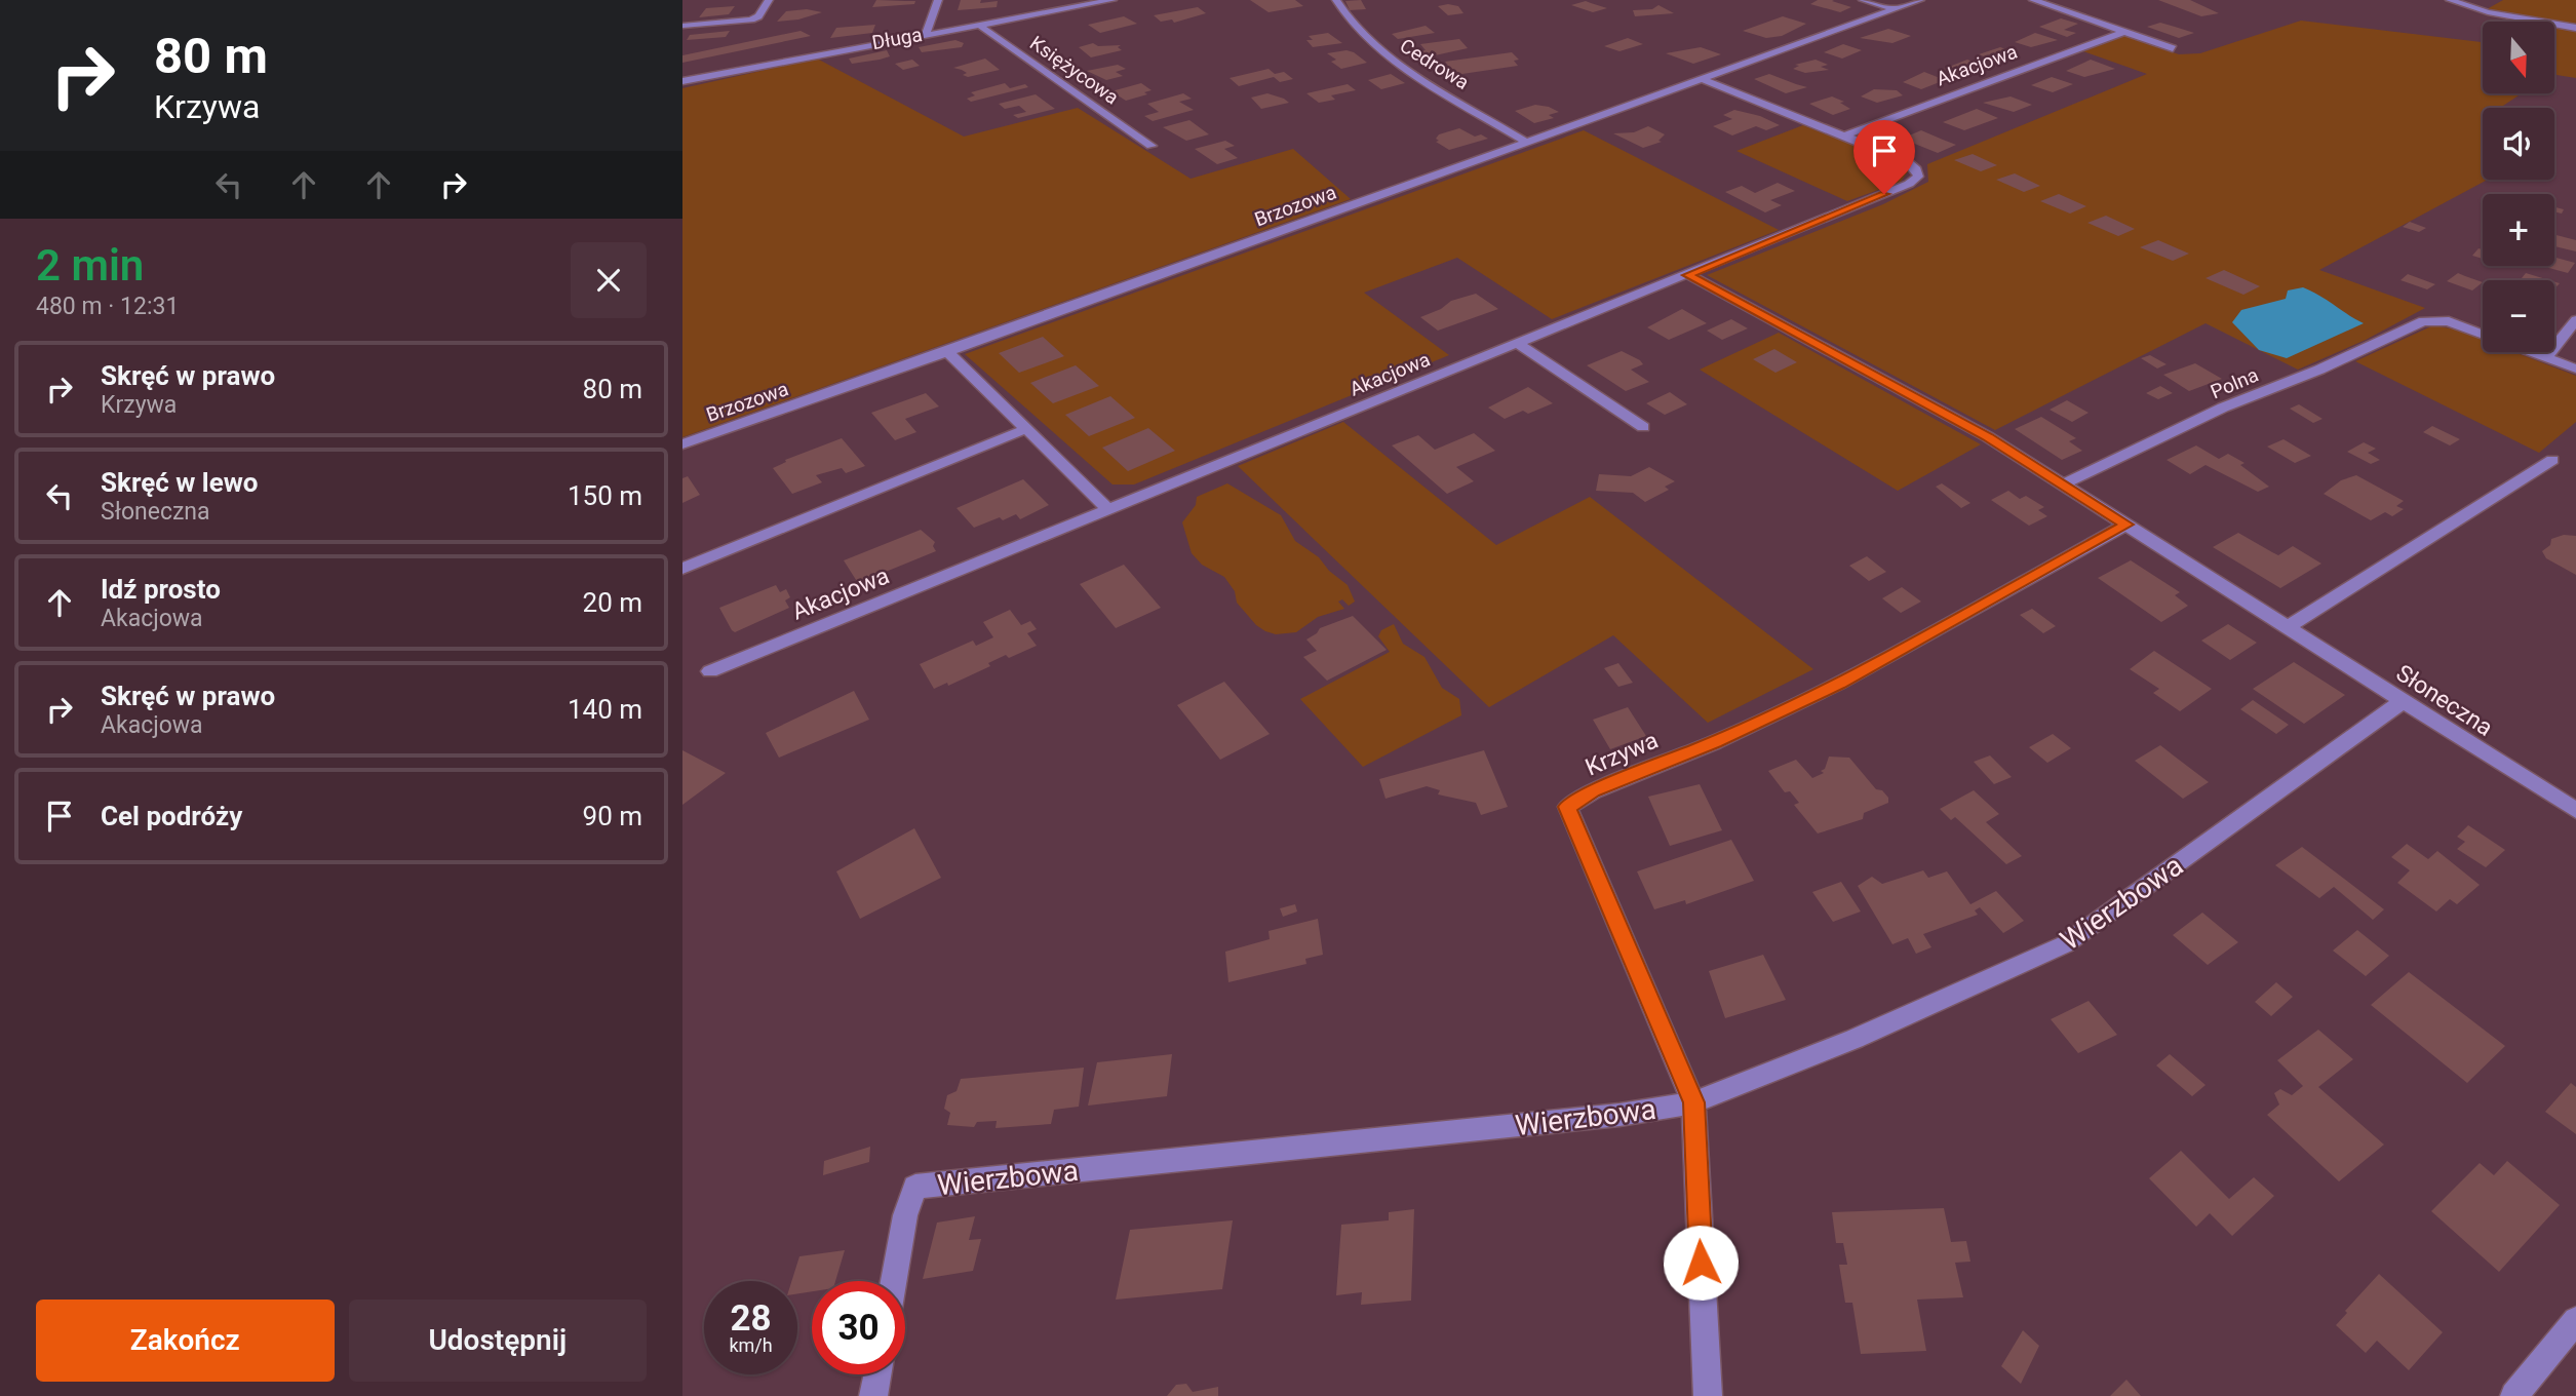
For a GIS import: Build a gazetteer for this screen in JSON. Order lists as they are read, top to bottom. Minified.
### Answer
{"streets":{"street":["Długa","Cedrowa","Akacjowa","Księżycowa","Brzozowa","Polna","Słoneczna","Krzywa","Wierzbowa"]},"crossings":[["Długa","Księżycowa"],["Cedrowa","Brzozowa"],["Akacjowa","Brzozowa"],["Polna","Słoneczna"],["Słoneczna","Krzywa"],["Słoneczna","Wierzbowa"],["Krzywa","Wierzbowa"]],"north":"bottom","page":{"turn":["80 m","Krzywa"],"map_buttons":["+","−"],"heading":["2 min","480 m · 12:31"],"list":[{"name":"Skręć w prawo","note":"Krzywa","value":"80 m"},{"name":"Skręć w lewo","note":"Słoneczna","value":"150 m"},{"name":"Idź prosto","note":"Akacjowa","value":"20 m"},{"name":"Skręć w prawo","note":"Akacjowa","value":"140 m"},{"name":"Cel podróży","value":"90 m"}],"speed":"28 km/h","limit":"30","buttons":["Zakończ","Udostępnij"]}}
